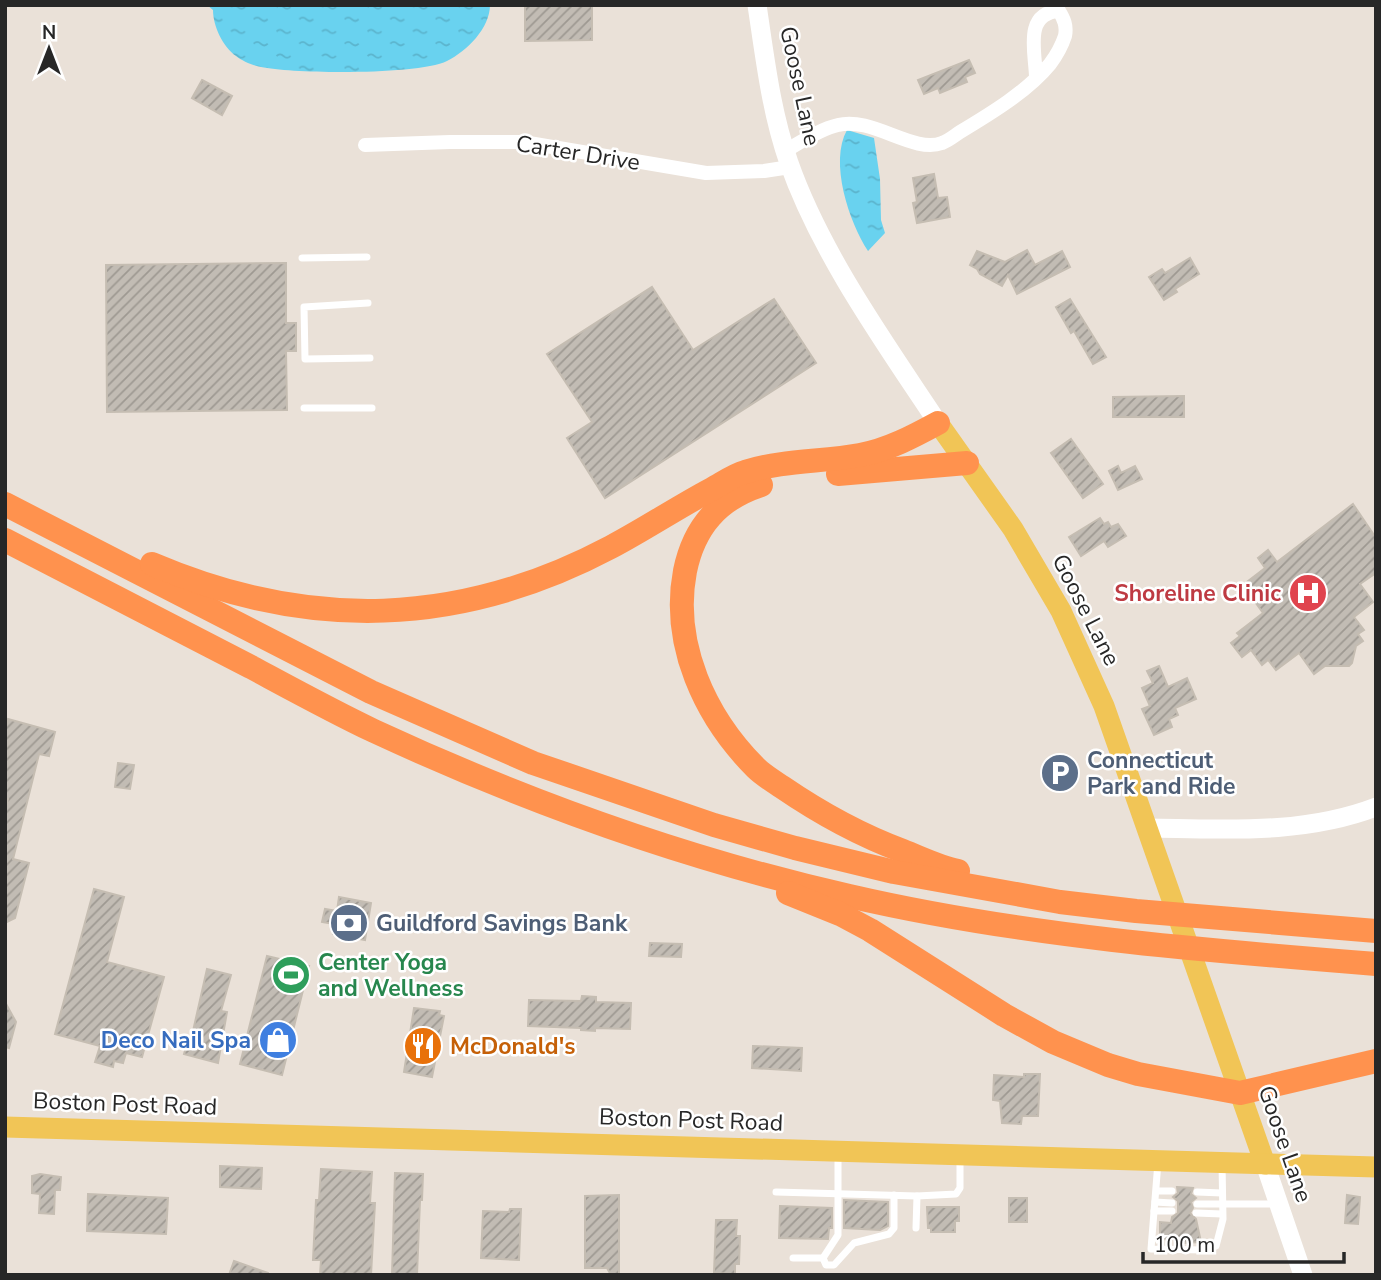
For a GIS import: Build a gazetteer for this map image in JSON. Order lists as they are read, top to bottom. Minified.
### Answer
{"streets":{"main road":["Goose Lane","Boston Post Road"],"street":["Carter Drive"]},"crossings":[["Goose Lane","Carter Drive"],["Goose Lane","Boston Post Road"]],"places":{"hospital":["Shoreline Clinic"],"parking":["Connecticut Park and Ride"],"bank":["Guildford Savings Bank"],"sports":["Center Yoga and Wellness"],"shop":["Deco Nail Spa"],"restaurant":["McDonald's"]},"scale_bar":"100 m","north":"top"}
